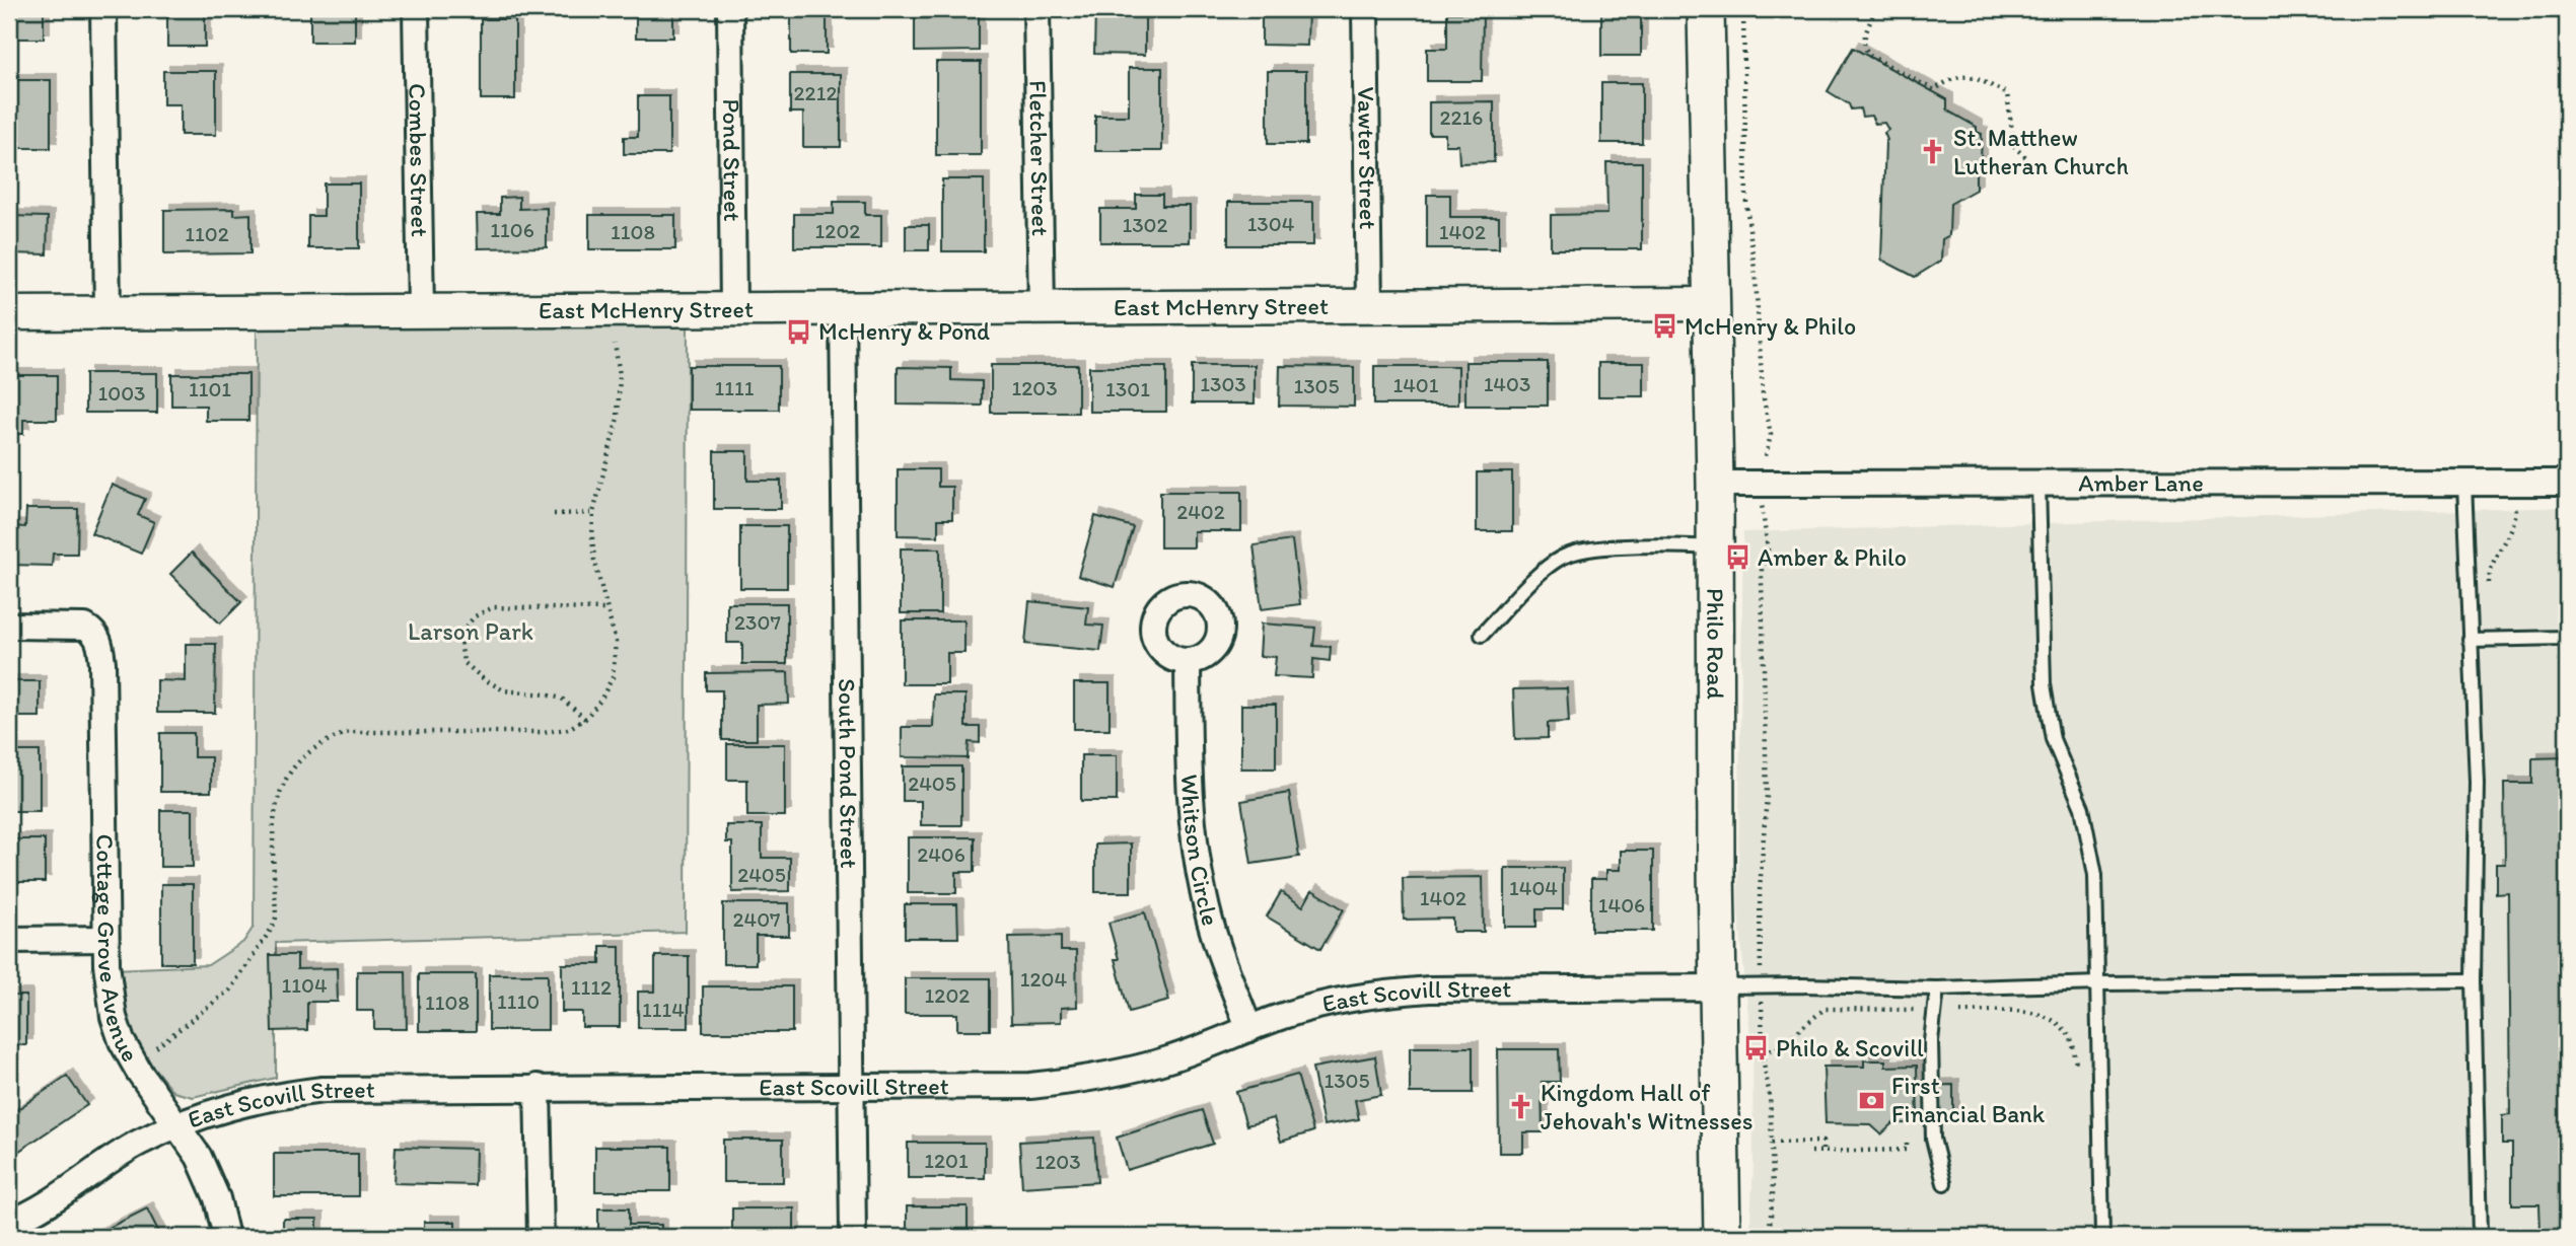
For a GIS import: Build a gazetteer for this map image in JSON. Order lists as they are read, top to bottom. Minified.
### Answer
{"streets":{"main road":["Philo Road"],"street":["Vawter Street","Pond Street","Fletcher Street","Combes Street","East McHenry Street","Amber Lane","South Pond Street","Whitson Circle","Cottage Grove Avenue","East Scovill Street"]},"crossings":[["Vawter Street","East McHenry Street"],["Pond Street","East McHenry Street"],["Fletcher Street","East McHenry Street"],["Combes Street","East McHenry Street"],["East McHenry Street","Philo Road"],["East McHenry Street","South Pond Street"],["Amber Lane","Philo Road"],["Philo Road","East Scovill Street"],["South Pond Street","East Scovill Street"],["Whitson Circle","East Scovill Street"],["Cottage Grove Avenue","East Scovill Street"]],"parks":["Larson Park"],"places":{"church":["St. Matthew Lutheran Church","Kingdom Hall of Jehovah's Witnesses"],"bus stop":["McHenry & Philo","McHenry & Pond","Amber & Philo","Philo & Scovill"],"bank":["First Financial Bank"]},"house_numbers":["2212","2216","1304","1302","1106","1202","1108","1402","1102","1303","1403","1401","1305","1111","1203","1101","1301","1003","2402","2307","2405","2406","2405","1404","1402","1406","2407","1204","1104","1112","1202","1110","1108","1114","1305","1201","1203"]}
